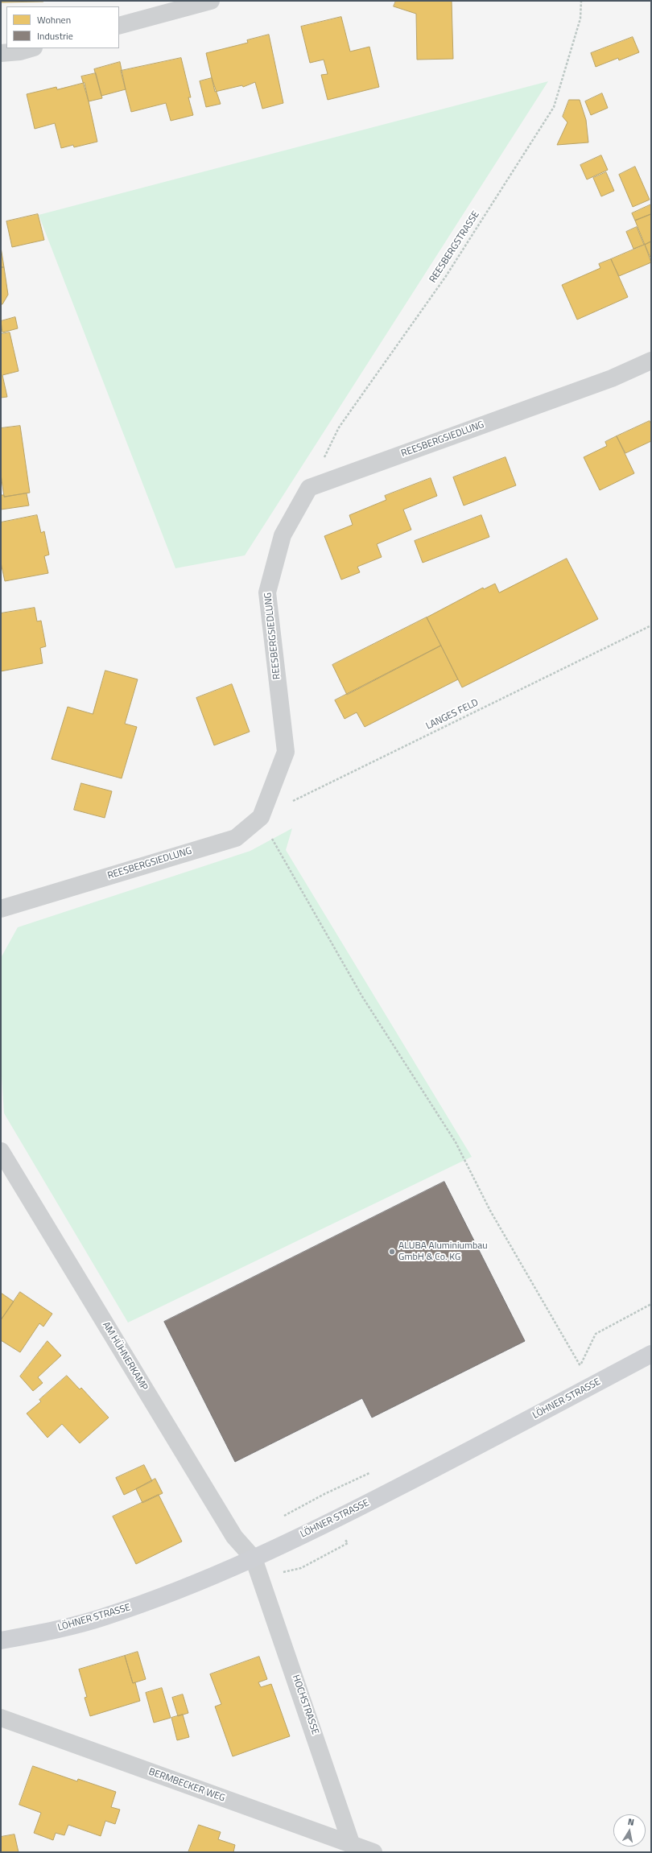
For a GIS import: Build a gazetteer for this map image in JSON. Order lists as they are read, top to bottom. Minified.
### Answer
{"streets":{"main road":["LÖHNER STRASSE"],"street":["REESBERGSIEDLUNG","AM HÜHNERKAMP","HOCHSTRASSE","BERMBECKER WEG"],"path":["REESBERGSTRASSE","LANGES FELD"]},"crossings":[["REESBERGSTRASSE","REESBERGSIEDLUNG"],["REESBERGSIEDLUNG","LANGES FELD"],["AM HÜHNERKAMP","LÖHNER STRASSE"],["AM HÜHNERKAMP","HOCHSTRASSE"],["LÖHNER STRASSE","HOCHSTRASSE"],["HOCHSTRASSE","BERMBECKER WEG"]],"places":["ALUBA Aluminiumbau GmbH & Co. KG"],"legend":["Wohnen","Industrie"],"north":"top"}
